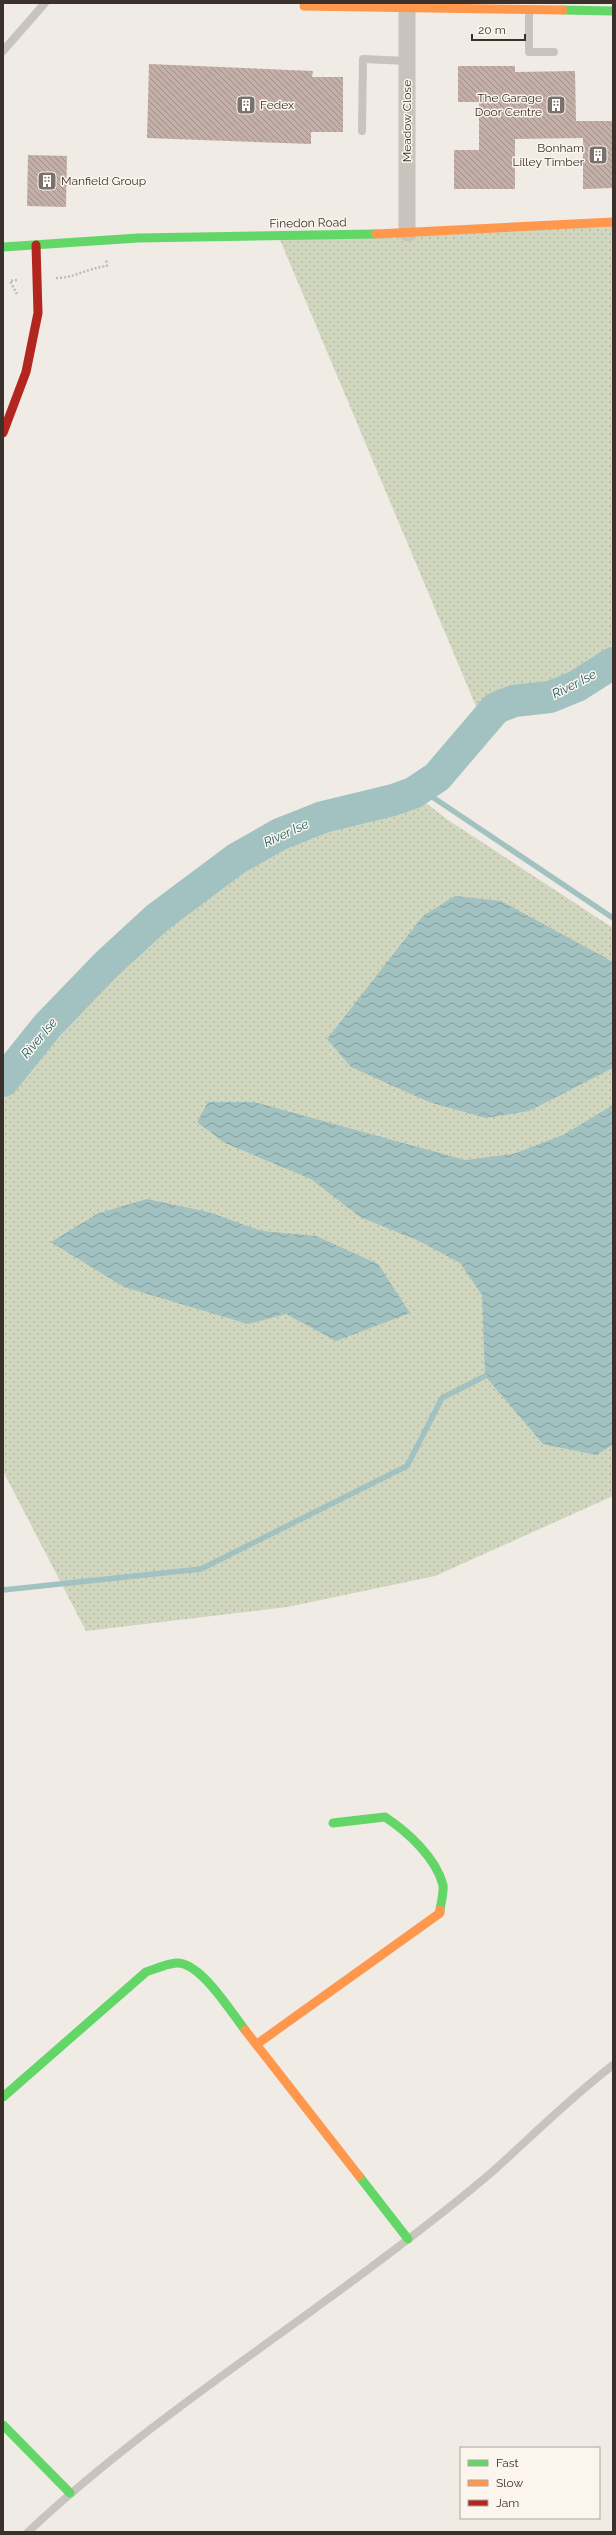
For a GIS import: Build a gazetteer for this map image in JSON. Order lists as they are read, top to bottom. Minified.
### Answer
{"streets":{"street":["Meadow Close","Finedon Road"]},"crossings":[["Meadow Close","Finedon Road"]],"water":["River Ise"],"places":{"building":["Fedex","The Garage Door Centre","Bonham Lilley Timber","Manfield Group"]},"legend":["Fast","Slow","Jam"],"scale_bar":"20 m"}
